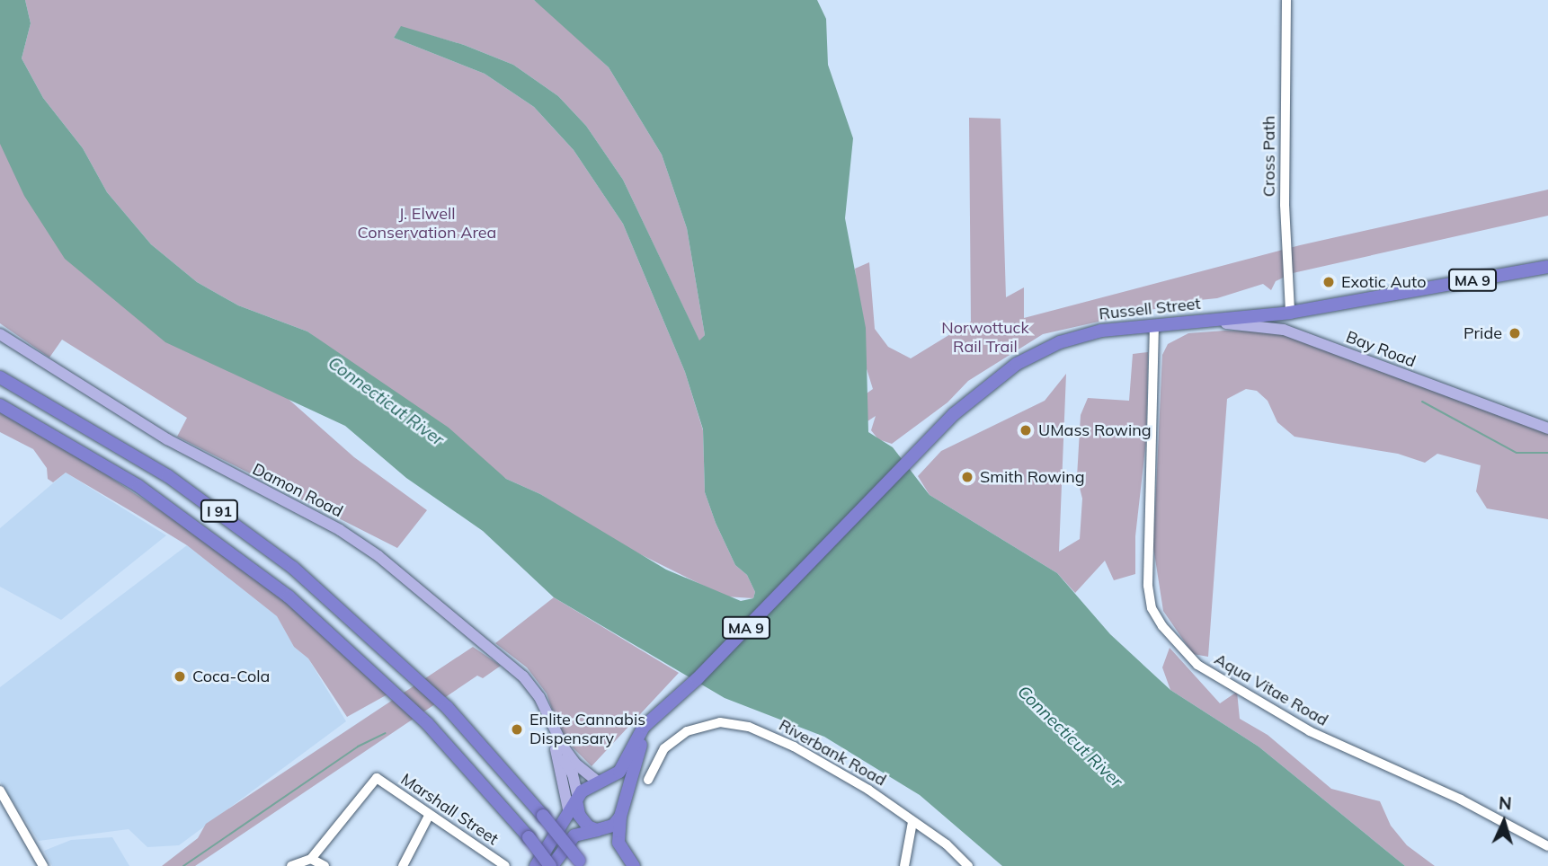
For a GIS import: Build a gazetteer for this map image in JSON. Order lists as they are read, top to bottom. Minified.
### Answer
{"streets":{"highway":["MA 9","Russell Street","I 91"],"main road":["Bay Road","Damon Road"],"street":["Cross Path","Aqua Vitae Road","Riverbank Road","Marshall Street"]},"crossings":[["Cross Path","Russell Street"],["MA 9","Russell Street"],["MA 9","Damon Road"],["Russell Street","Bay Road"],["Russell Street","Aqua Vitae Road"]],"water":["Connecticut River"],"parks":["J. Elwell Conservation Area","Norwottuck Rail Trail"],"places":["Exotic Auto","Pride","UMass Rowing","Smith Rowing","Coca-Cola","Enlite Cannabis Dispensary"],"north":"top"}
